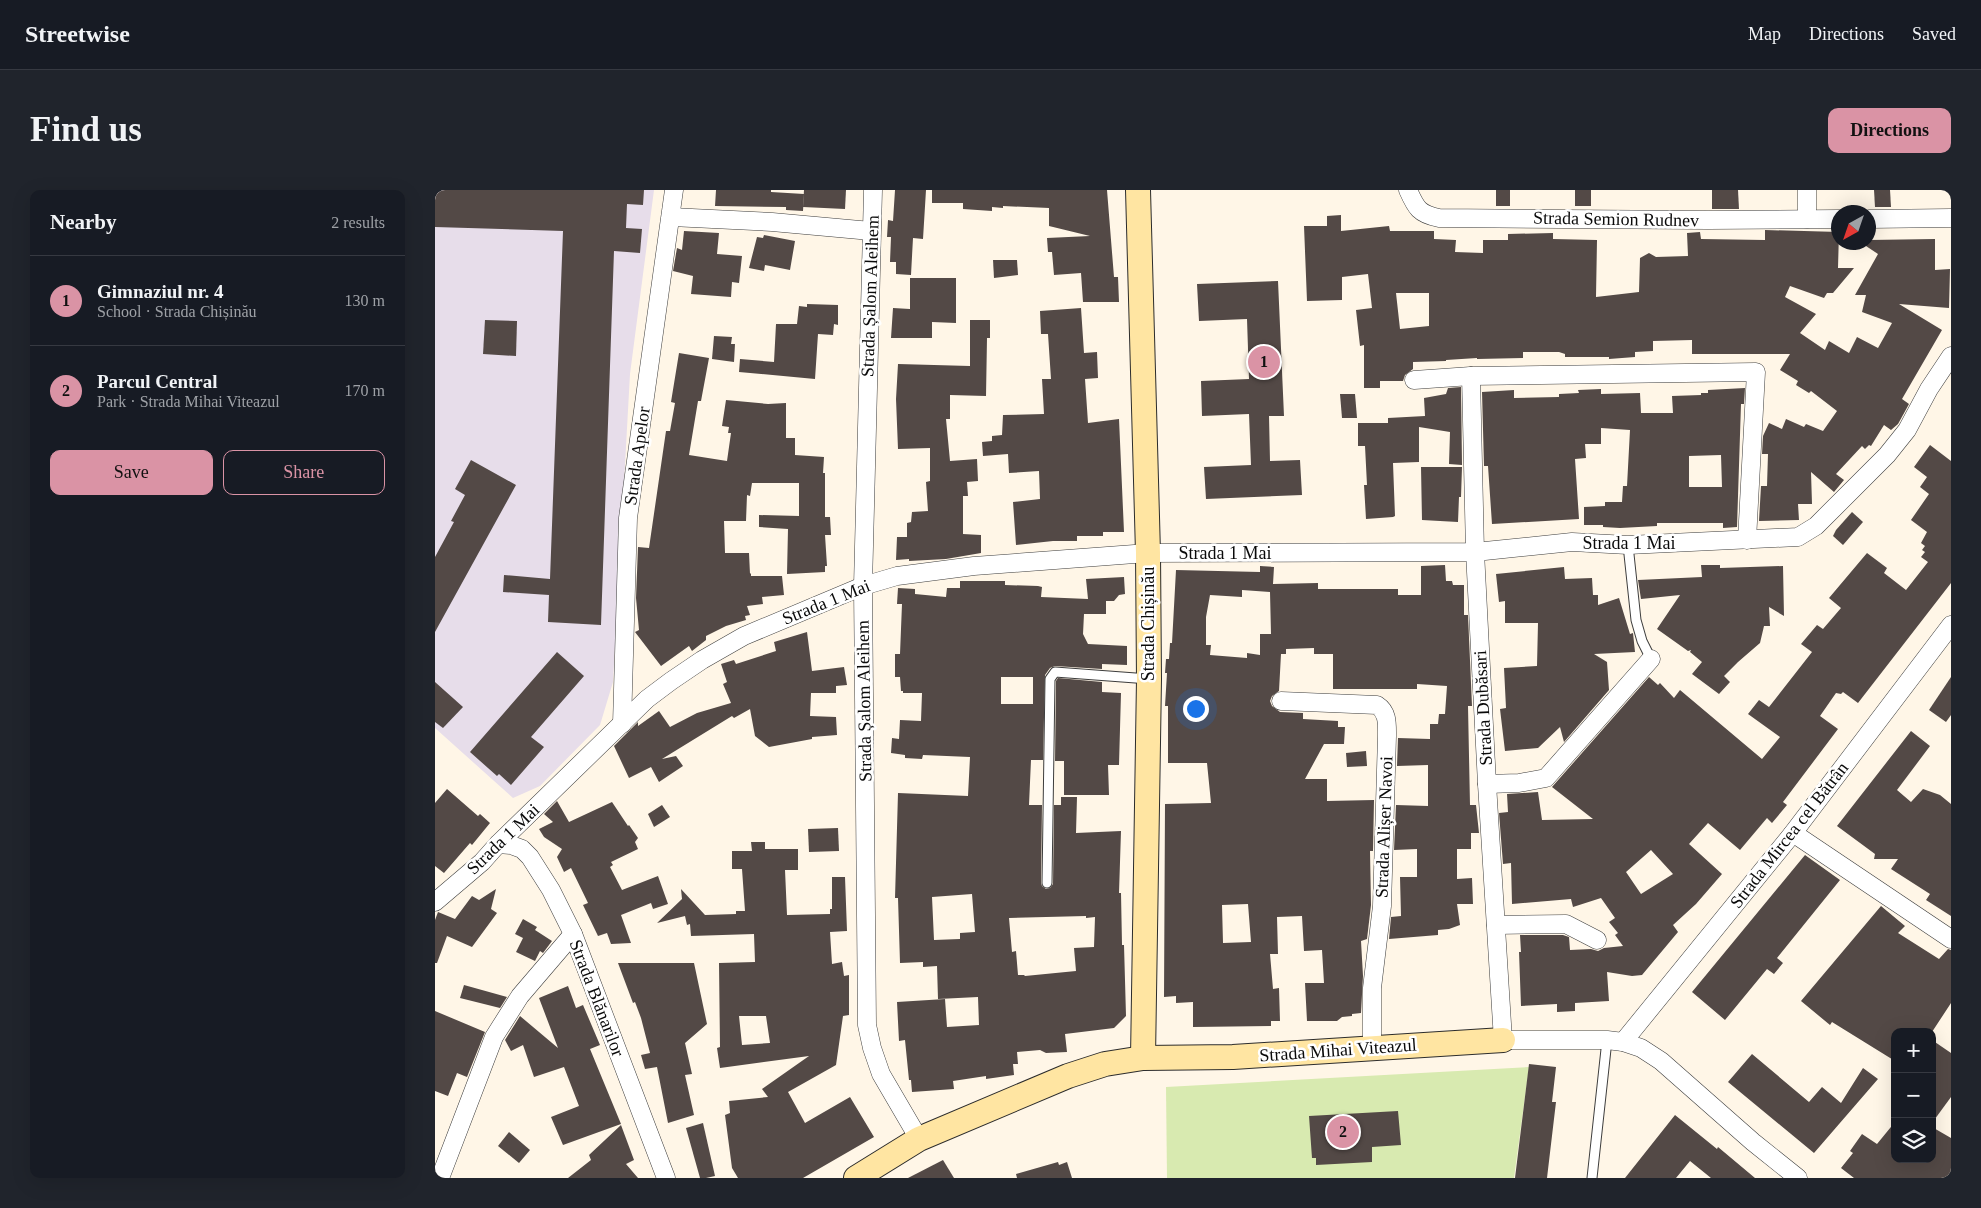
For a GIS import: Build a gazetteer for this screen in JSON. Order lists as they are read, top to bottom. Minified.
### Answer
{"streets":{"street":["Strada Semion Rudnev","Strada Șalom Aleihem","Strada Apelor","Strada 1 Mai","Strada Chișinău","Strada Dubăsari","Strada Alișer Navoi","Strada Mircea cel Bătrân","Strada Blănarilor","Strada Mihai Viteazul"]},"crossings":[["Strada Șalom Aleihem","Strada 1 Mai"],["Strada Șalom Aleihem","Strada Mihai Viteazul"],["Strada Apelor","Strada 1 Mai"],["Strada 1 Mai","Strada Chișinău"],["Strada 1 Mai","Strada Dubăsari"],["Strada 1 Mai","Strada Blănarilor"],["Strada Chișinău","Strada Mihai Viteazul"],["Strada Dubăsari","Strada Mihai Viteazul"],["Strada Alișer Navoi","Strada Mihai Viteazul"],["Strada Mircea cel Bătrân","Strada Mihai Viteazul"]],"north":"bottom left","page":{"header":"Streetwise","nav":["Map","Directions","Saved"],"buttons":["Directions",["Save","Share"]],"title":"Find us","heading":["Nearby","2 results"],"list":[{"mark":"1","name":"Gimnaziul nr. 4","note":"School · Strada Chișinău","value":"130 m"},{"mark":"2","name":"Parcul Central","note":"Park · Strada Mihai Viteazul","value":"170 m"}],"pins":["1","2"],"map_buttons":["+","−"]}}
